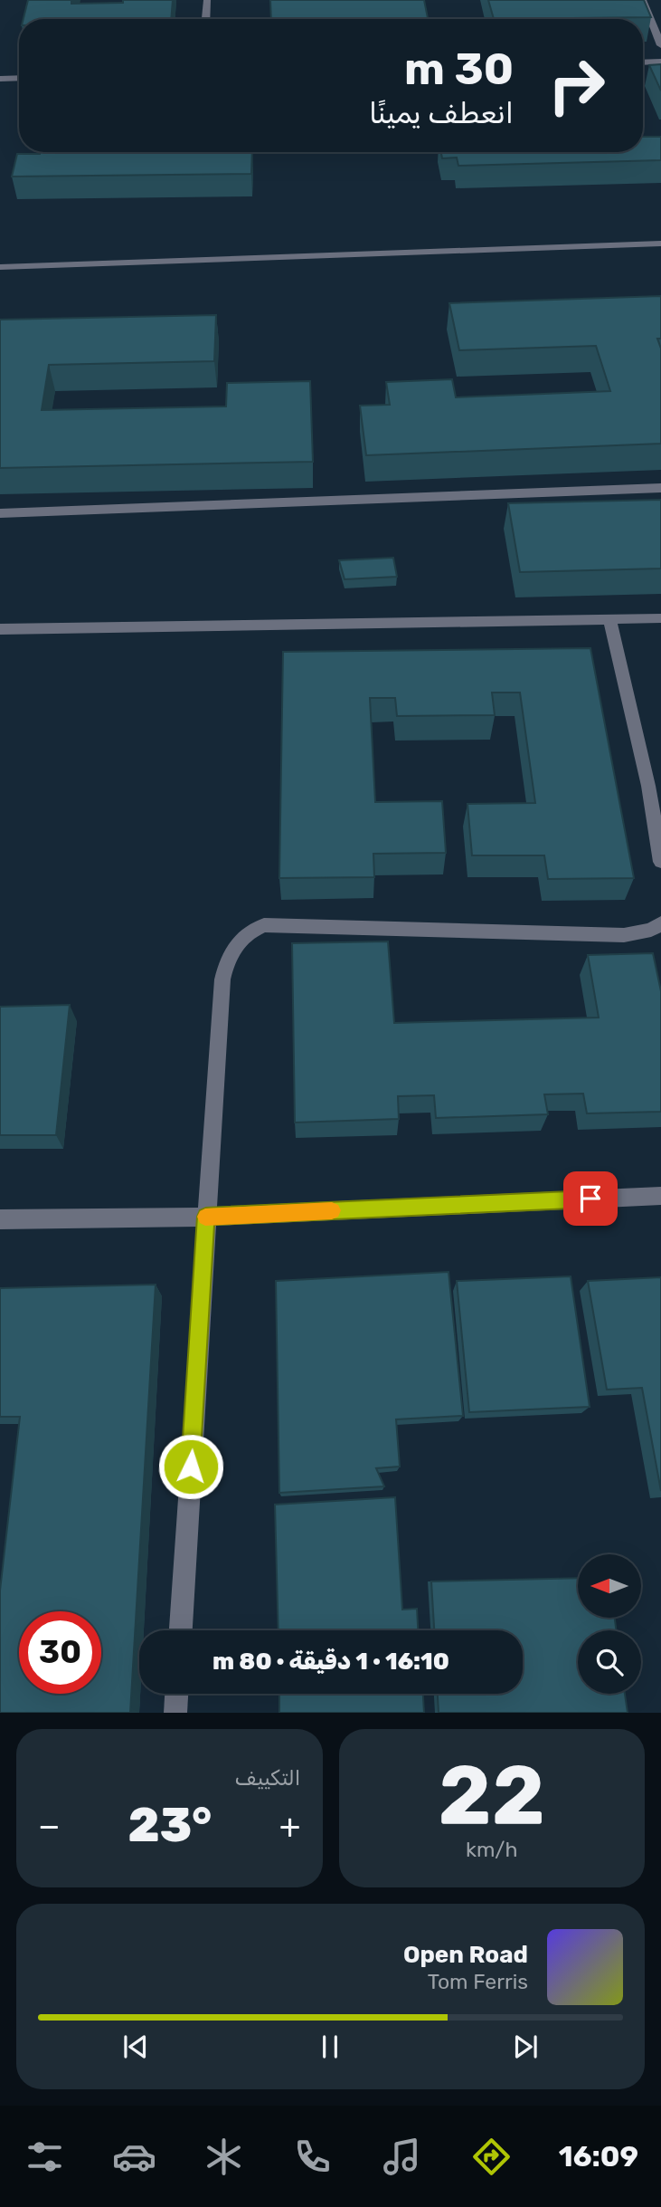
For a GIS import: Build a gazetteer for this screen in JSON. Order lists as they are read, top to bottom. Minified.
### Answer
{"north":"left","page":{"turn":["30 m","انعطف يمينًا"],"limit":"30","trip":"16:10 · 1 دقيقة · 80 m","tile":[["22","km/h"],"التكييف"],"heat":["−","23°","+"],"song":["Open Road","Tom Ferris"],"tabs":"16:09"}}
